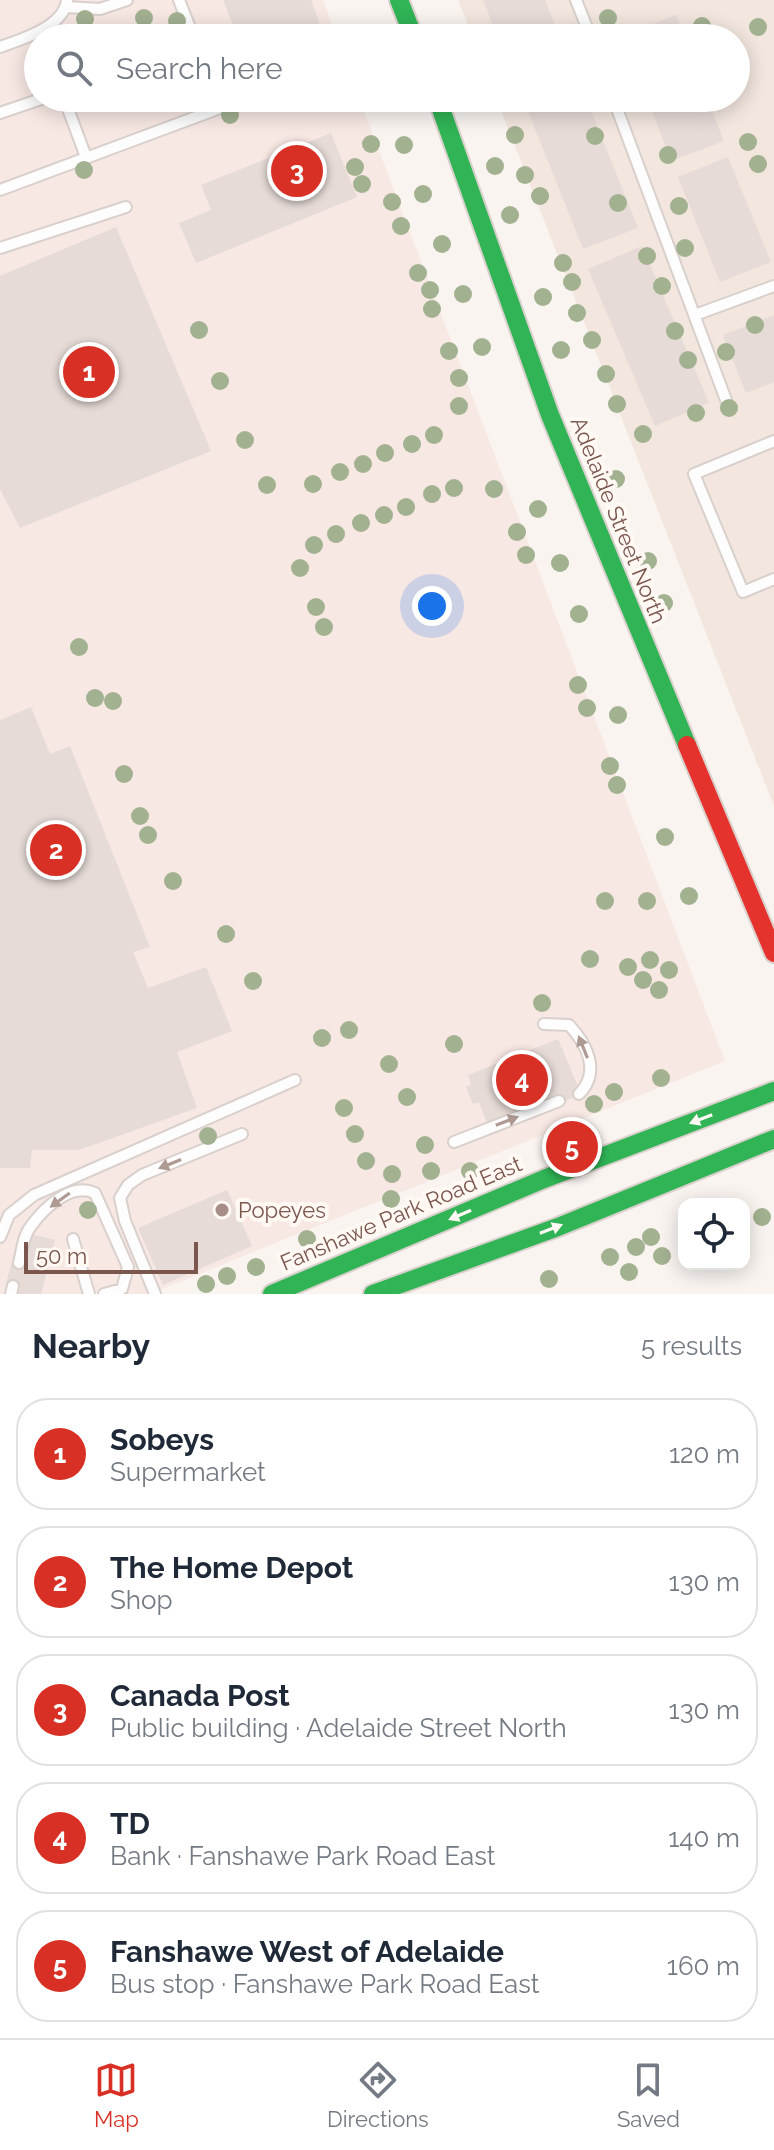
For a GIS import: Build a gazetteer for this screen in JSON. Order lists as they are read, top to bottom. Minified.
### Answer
{"streets":{"main road":["Adelaide Street North","Fanshawe Park Road East"]},"places":["Popeyes"],"scale_bar":"50 m","page":{"search":"Search here","pins":["3","1","2","4","5"],"scale":"50 m","heading":["Nearby","5 results"],"list":[{"mark":"1","name":"Sobeys","note":"Supermarket","value":"120 m"},{"mark":"2","name":"The Home Depot","note":"Shop","value":"130 m"},{"mark":"3","name":"Canada Post","note":"Public building · Adelaide Street North","value":"130 m"},{"mark":"4","name":"TD","note":"Bank · Fanshawe Park Road East","value":"140 m"},{"mark":"5","name":"Fanshawe West of Adelaide","note":"Bus stop · Fanshawe Park Road East","value":"160 m"}],"nav":["Map","Directions","Saved"]}}
